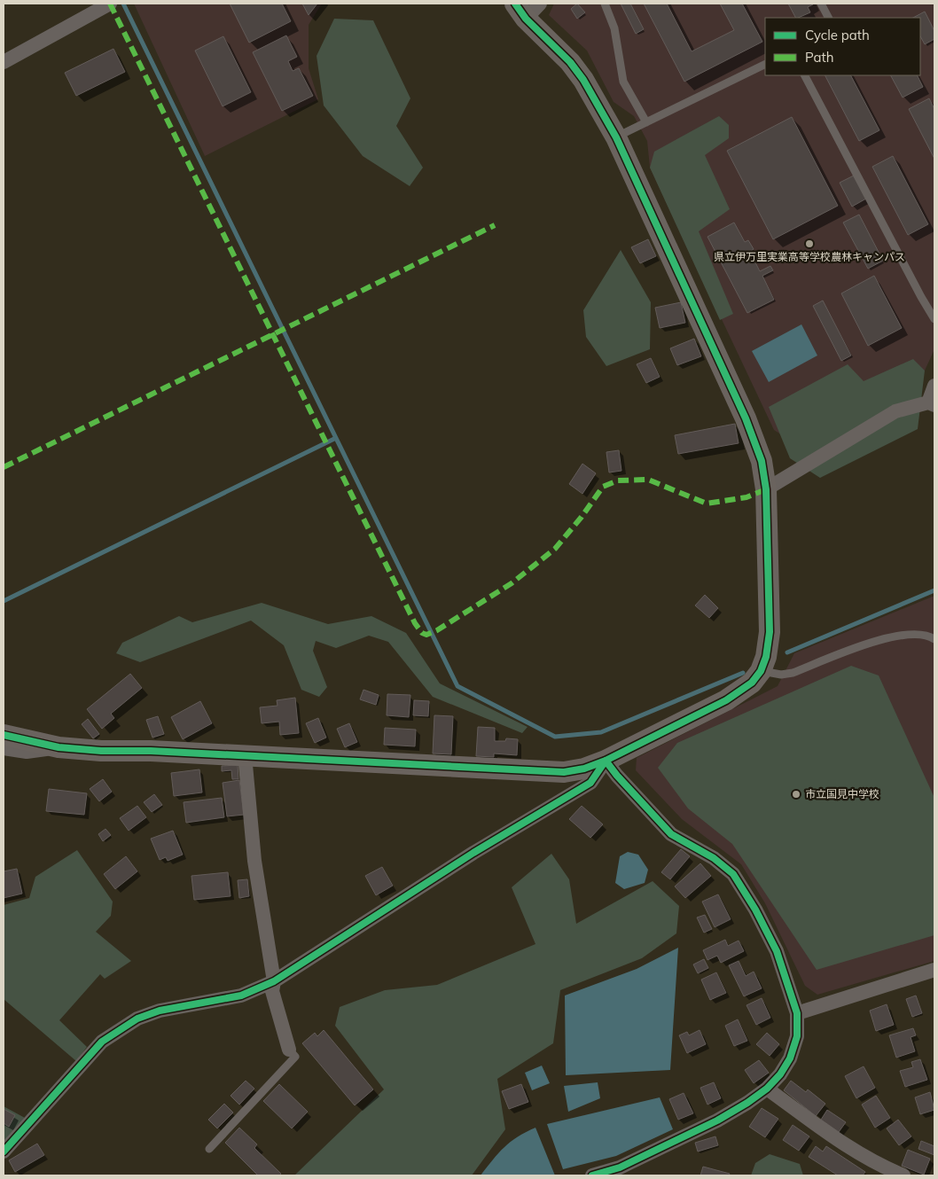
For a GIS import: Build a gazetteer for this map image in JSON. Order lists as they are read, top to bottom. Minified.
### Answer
{"places":["県立伊万里実業高等学校農林キャンパス","市立国見中学校"],"legend":["Cycle path","Path"]}
